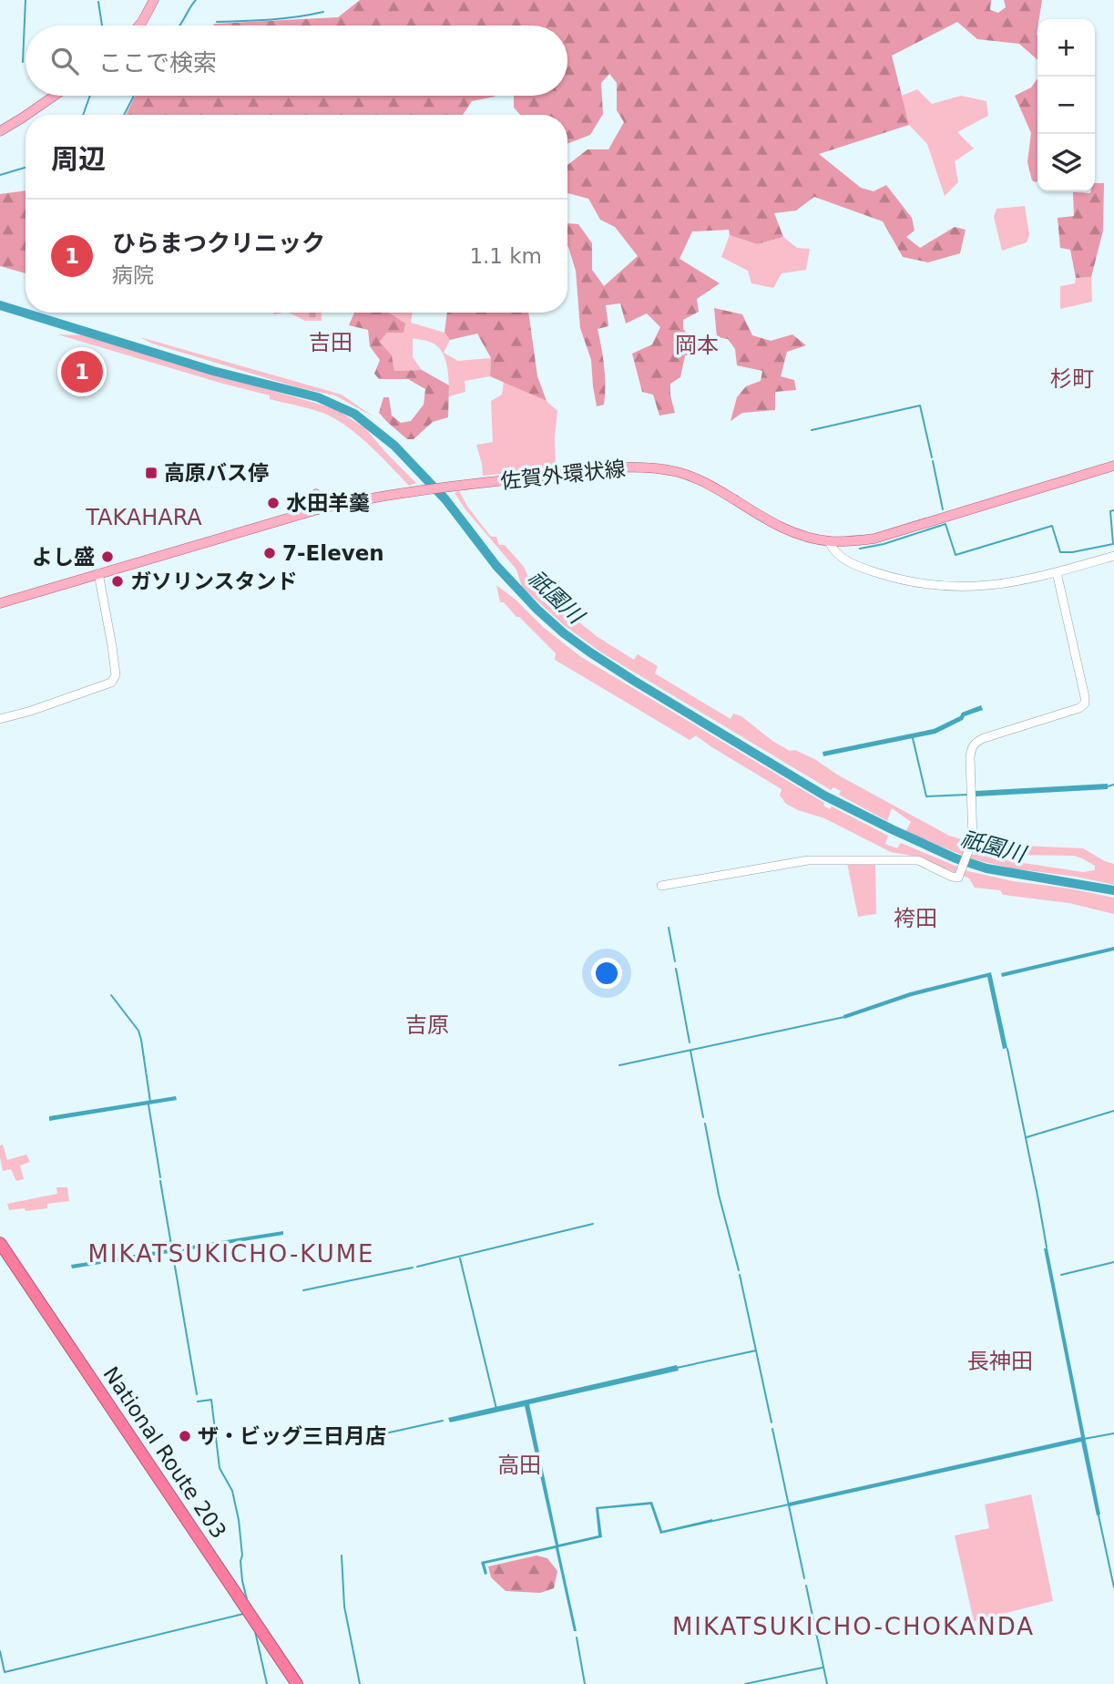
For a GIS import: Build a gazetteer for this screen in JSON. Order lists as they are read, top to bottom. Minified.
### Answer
{"streets":{"highway":["National Route 203"],"main road":["佐賀外環状線"]},"districts":["吉田","岡本","杉町","TAKAHARA","袴田","吉原","MIKATSUKICHO-KUME","長神田","高田","MIKATSUKICHO-CHOKANDA"],"water":["祇園川"],"places":{"transit":["高原バス停"],"other":["水田羊羹","7-Eleven","よし盛","ガソリンスタンド","ザ・ビッグ三日月店"]},"page":{"map_buttons":["+","−"],"search":"ここで検索","heading":"周辺","list":[{"mark":"1","name":"ひらまつクリニック","note":"病院","value":"1.1 km"}],"pins":"1"}}
